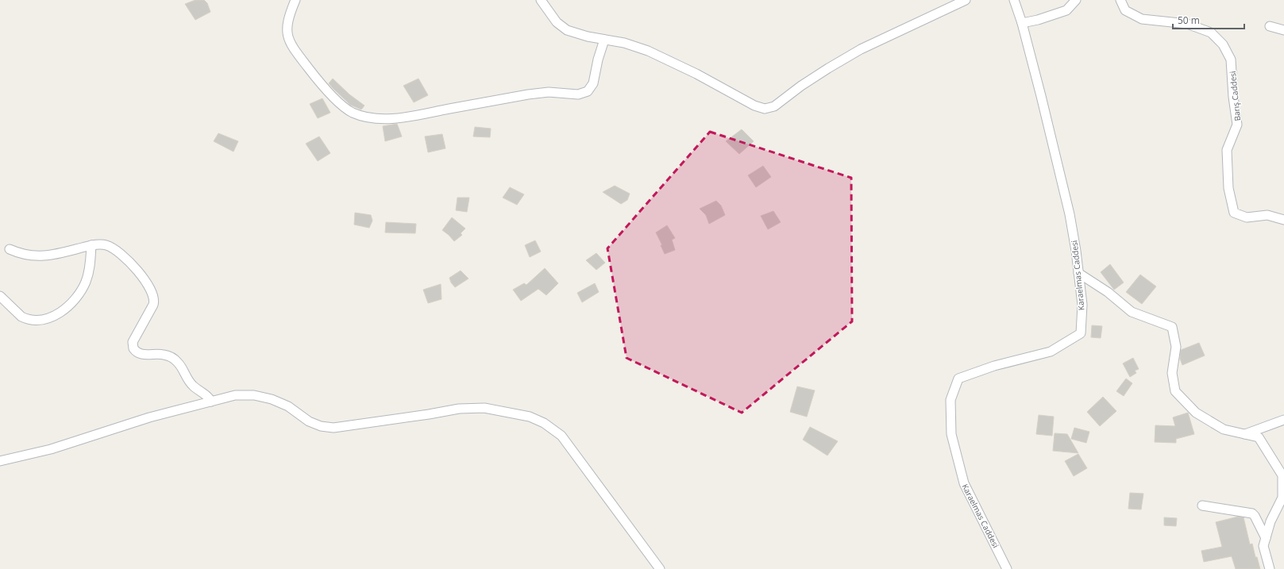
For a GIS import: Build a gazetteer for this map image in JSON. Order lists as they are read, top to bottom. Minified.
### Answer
{"streets":{"street":["Barış Caddesi","Karaelmas Caddesi"]},"scale_bar":"50 m"}
